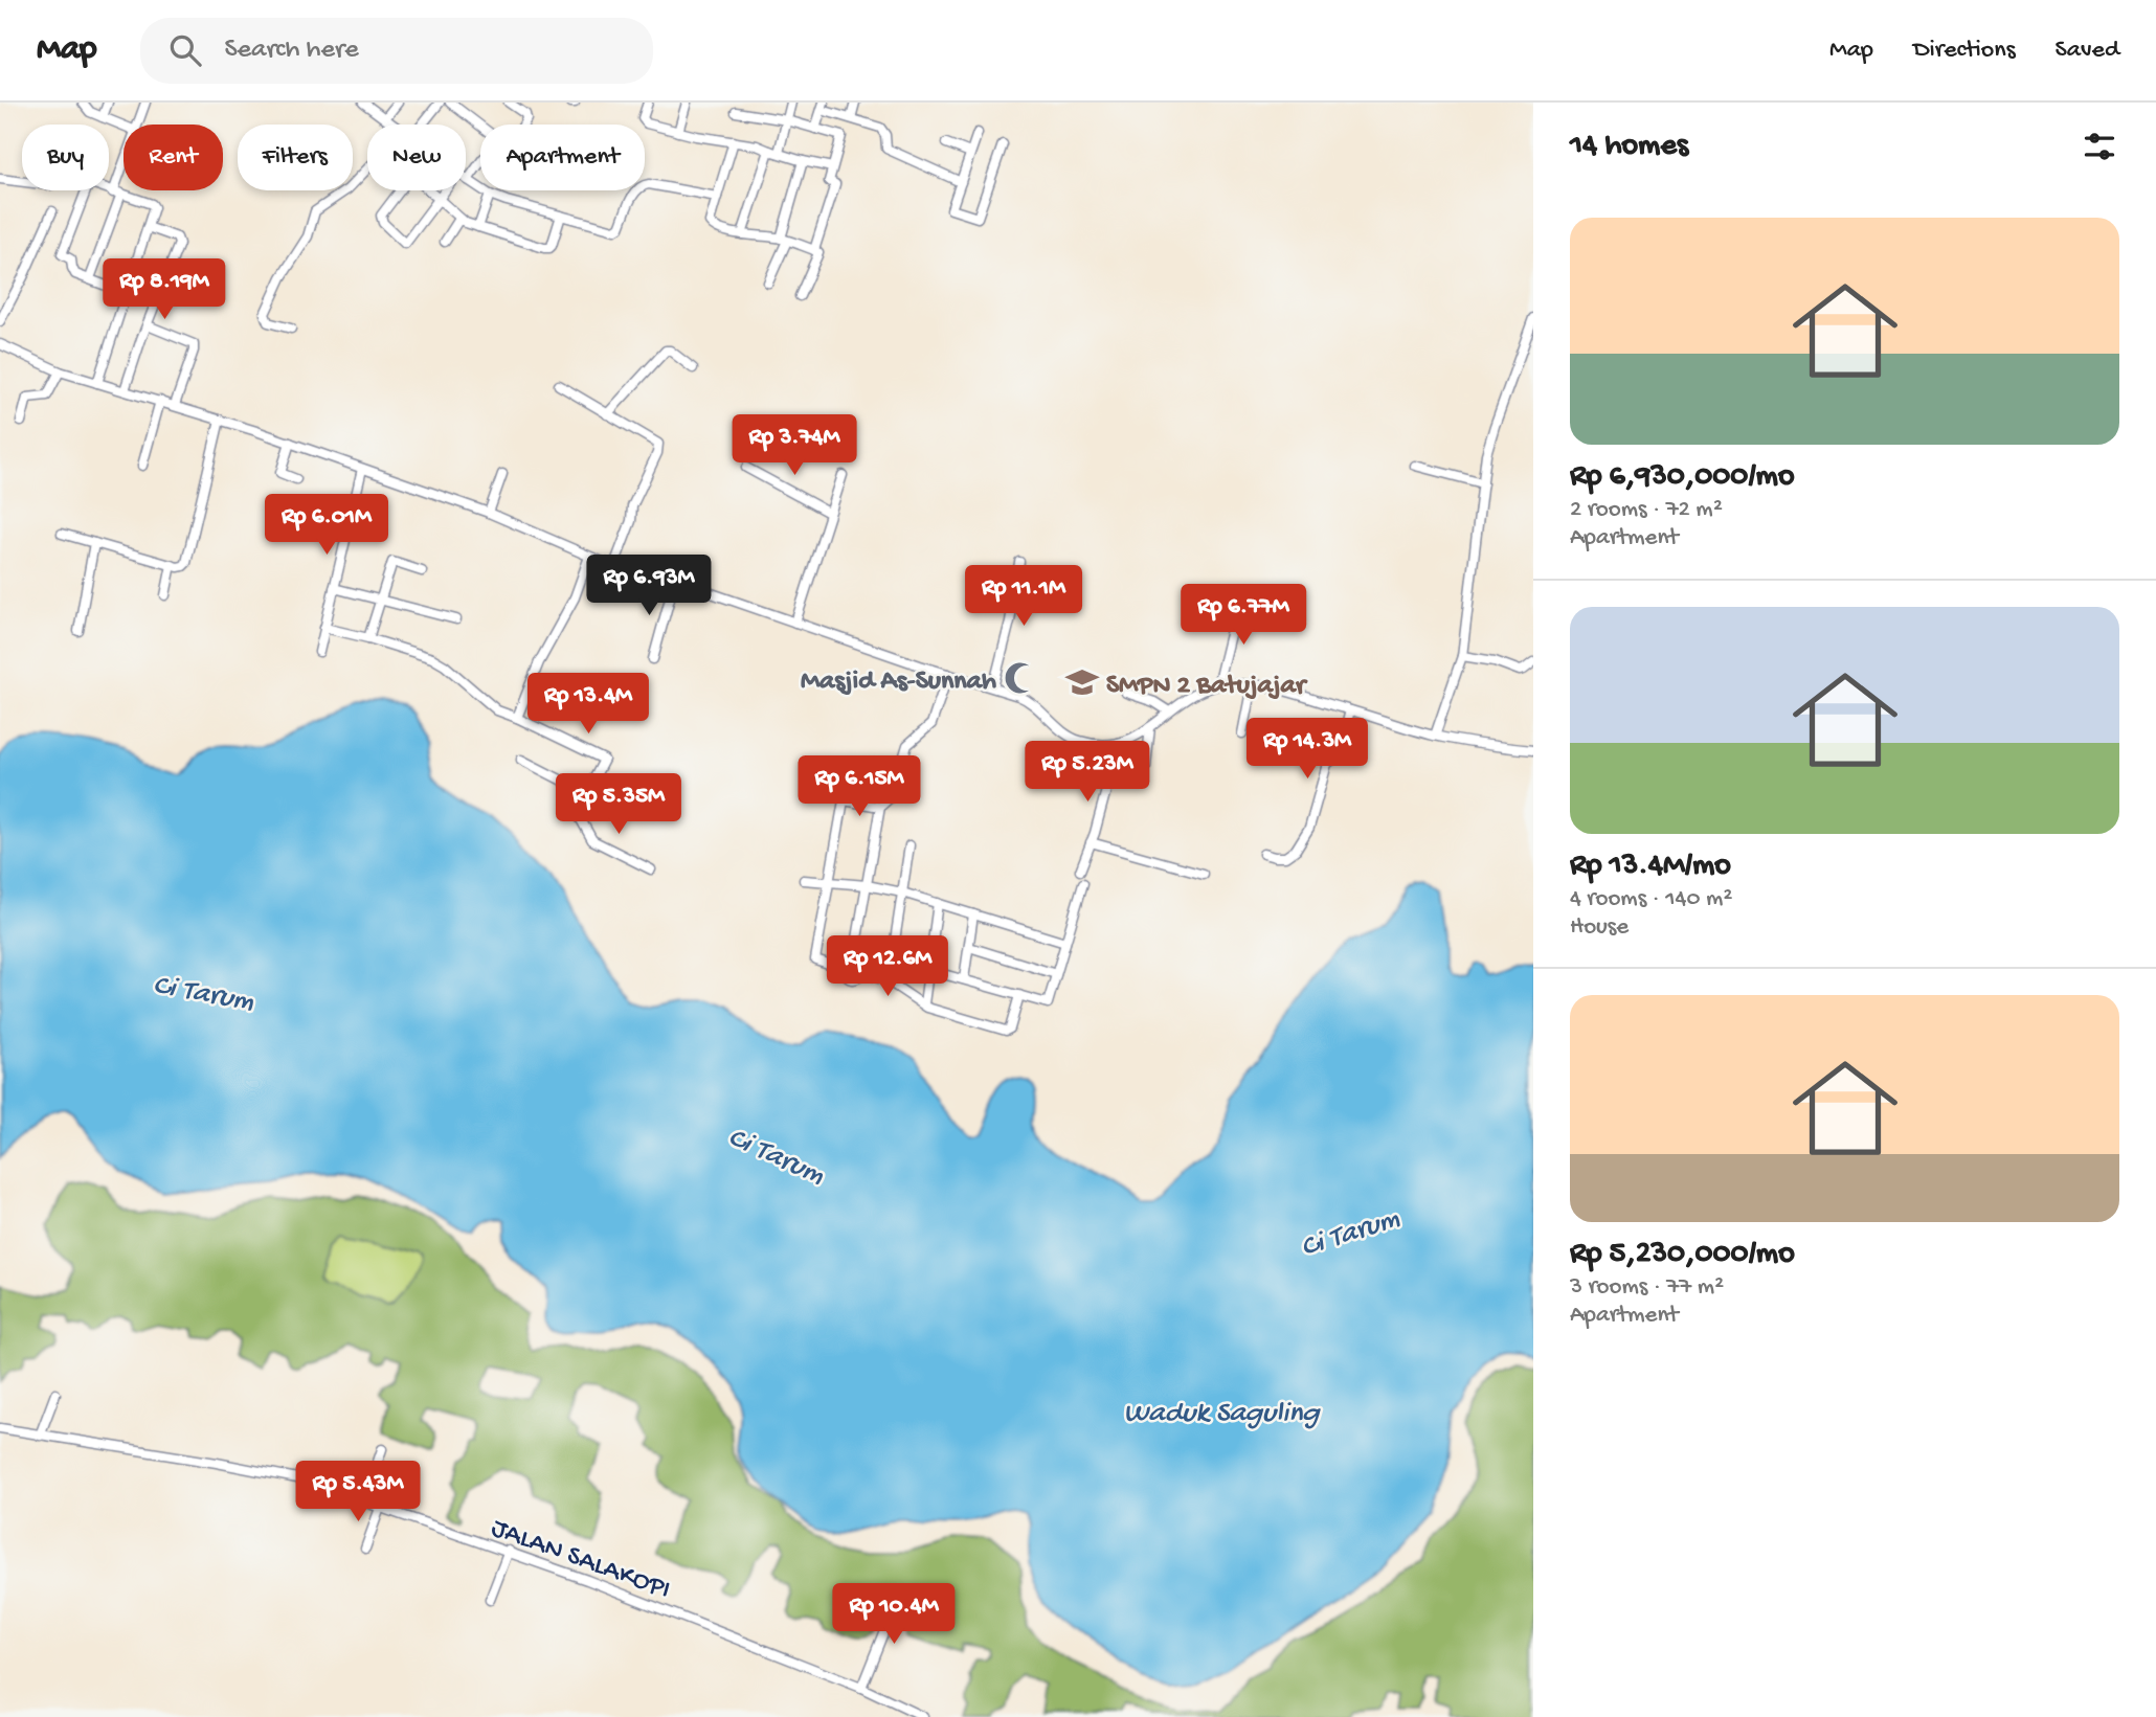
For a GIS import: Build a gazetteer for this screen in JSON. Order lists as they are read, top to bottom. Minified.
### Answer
{"streets":{"street":["JALAN SALAKOPI"]},"water":["Ci Tarum","Waduk Saguling"],"places":{"mosque":["Masjid As-Sunnah"],"school or university":["SMPN 2 Batujajar"]},"page":{"header":"Map","search":"Search here","nav":["Map","Directions","Saved"],"heading":"14 homes","chip":["Buy","Rent","Filters","New","Apartment"],"list":[{"name":"Rp 6,930,000/mo","note":"2 rooms · 72 m² · Apartment"},{"name":"Rp 13.4M/mo","note":"4 rooms · 140 m² · House"},{"name":"Rp 5,230,000/mo","note":"3 rooms · 77 m² · Apartment"}],"price":["Rp 8.19M","Rp 3.74M","Rp 6.01M","Rp 6.93M","Rp 11.1M","Rp 6.77M","Rp 13.4M","Rp 14.3M","Rp 5.23M","Rp 6.15M","Rp 5.35M","Rp 12.6M","Rp 5.43M","Rp 10.4M"]}}
